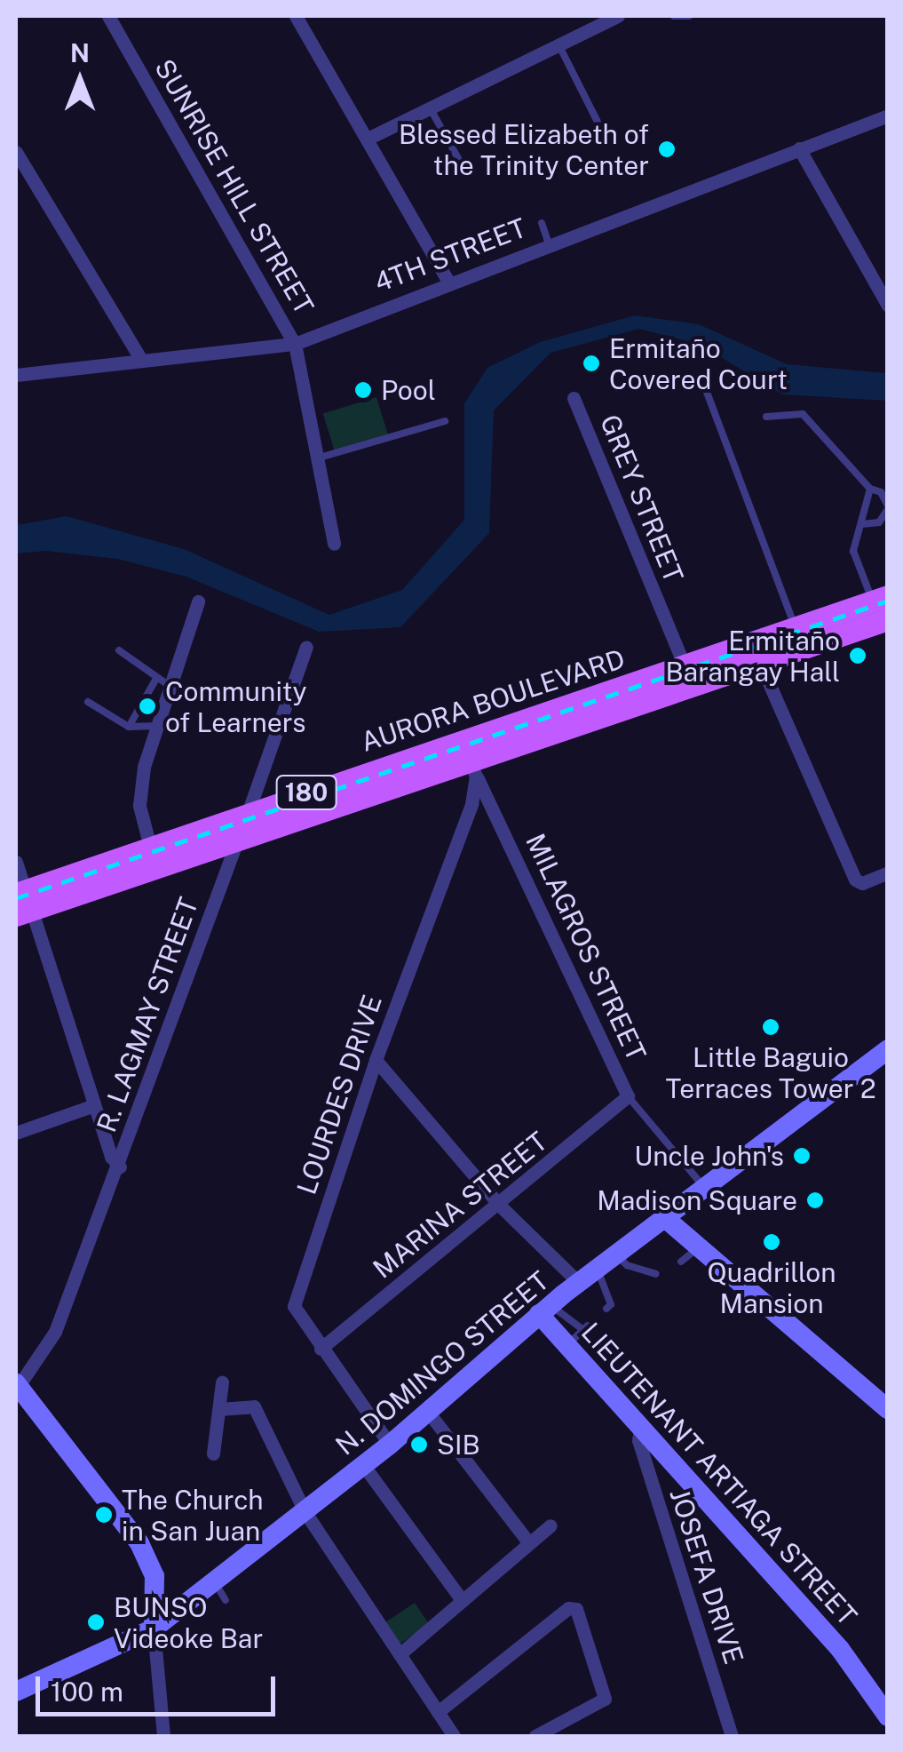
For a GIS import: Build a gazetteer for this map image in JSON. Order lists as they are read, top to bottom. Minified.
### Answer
{"streets":{"main road":["AURORA BOULEVARD","180","N. DOMINGO STREET","LIEUTENANT ARTIAGA STREET"],"street":["SUNRISE HILL STREET","4TH STREET","GREY STREET","MILAGROS STREET","R. LAGMAY STREET","LOURDES DRIVE","MARINA STREET","JOSEFA DRIVE"]},"crossings":[["SUNRISE HILL STREET","4TH STREET"],["GREY STREET","AURORA BOULEVARD"],["AURORA BOULEVARD","MILAGROS STREET"],["AURORA BOULEVARD","R. LAGMAY STREET"],["AURORA BOULEVARD","LOURDES DRIVE"],["MILAGROS STREET","LOURDES DRIVE"],["MILAGROS STREET","MARINA STREET"],["LOURDES DRIVE","MARINA STREET"],["LOURDES DRIVE","N. DOMINGO STREET"],["N. DOMINGO STREET","LIEUTENANT ARTIAGA STREET"],["LIEUTENANT ARTIAGA STREET","JOSEFA DRIVE"]],"places":["Blessed Elizabeth of the Trinity Center","Ermitaño Covered Court","Pool","Ermitaño Barangay Hall","Community of Learners","Little Baguio Terraces Tower 2","Uncle John's","Madison Square","Quadrillon Mansion","SIB","The Church in San Juan","BUNSO Videoke Bar"],"scale_bar":"100 m","north":"top"}
